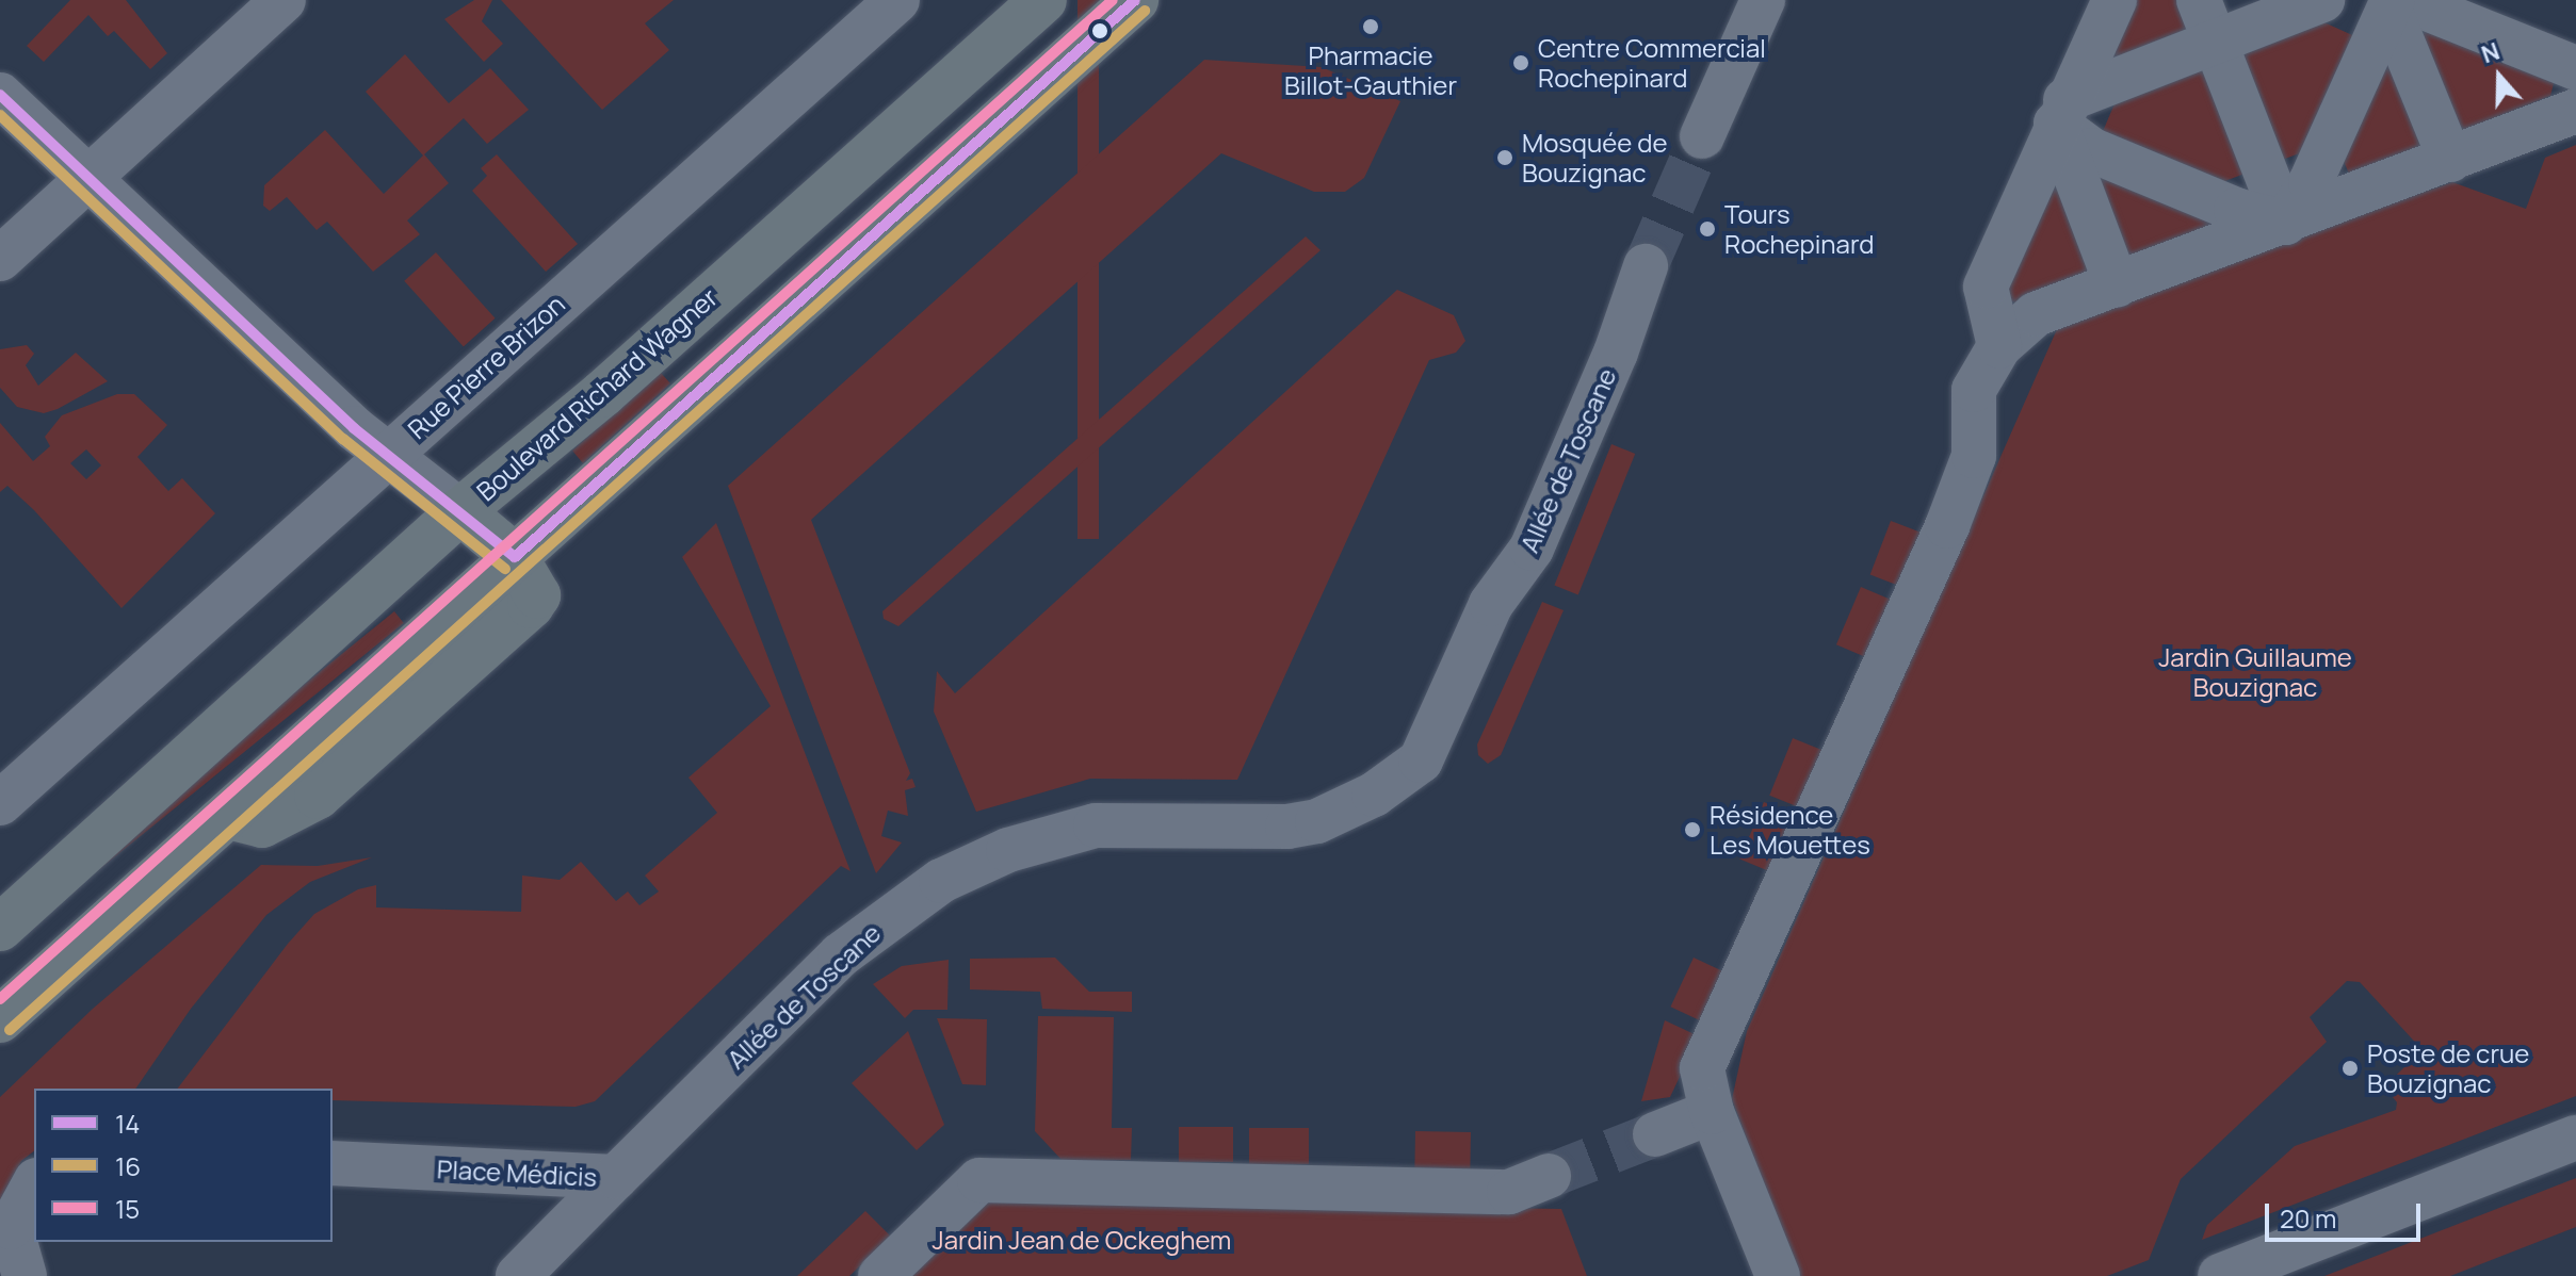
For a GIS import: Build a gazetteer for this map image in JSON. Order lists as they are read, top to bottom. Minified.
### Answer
{"streets":{"main road":["Boulevard Richard Wagner"],"street":["Rue Pierre Brizon","Allée de Toscane","Place Médicis"]},"crossings":[["Allée de Toscane","Place Médicis"]],"parks":["Jardin Guillaume Bouzignac","Jardin Jean de Ockeghem"],"places":["Pharmacie Billot-Gauthier","Centre Commercial Rochepinard","Mosquée de Bouzignac","Tours Rochepinard","Résidence Les Mouettes","Poste de crue Bouzignac"],"lines":["transit line 14","transit line 15","transit line 16"],"legend":["14","16","15"],"scale_bar":"20 m","north":"top"}
